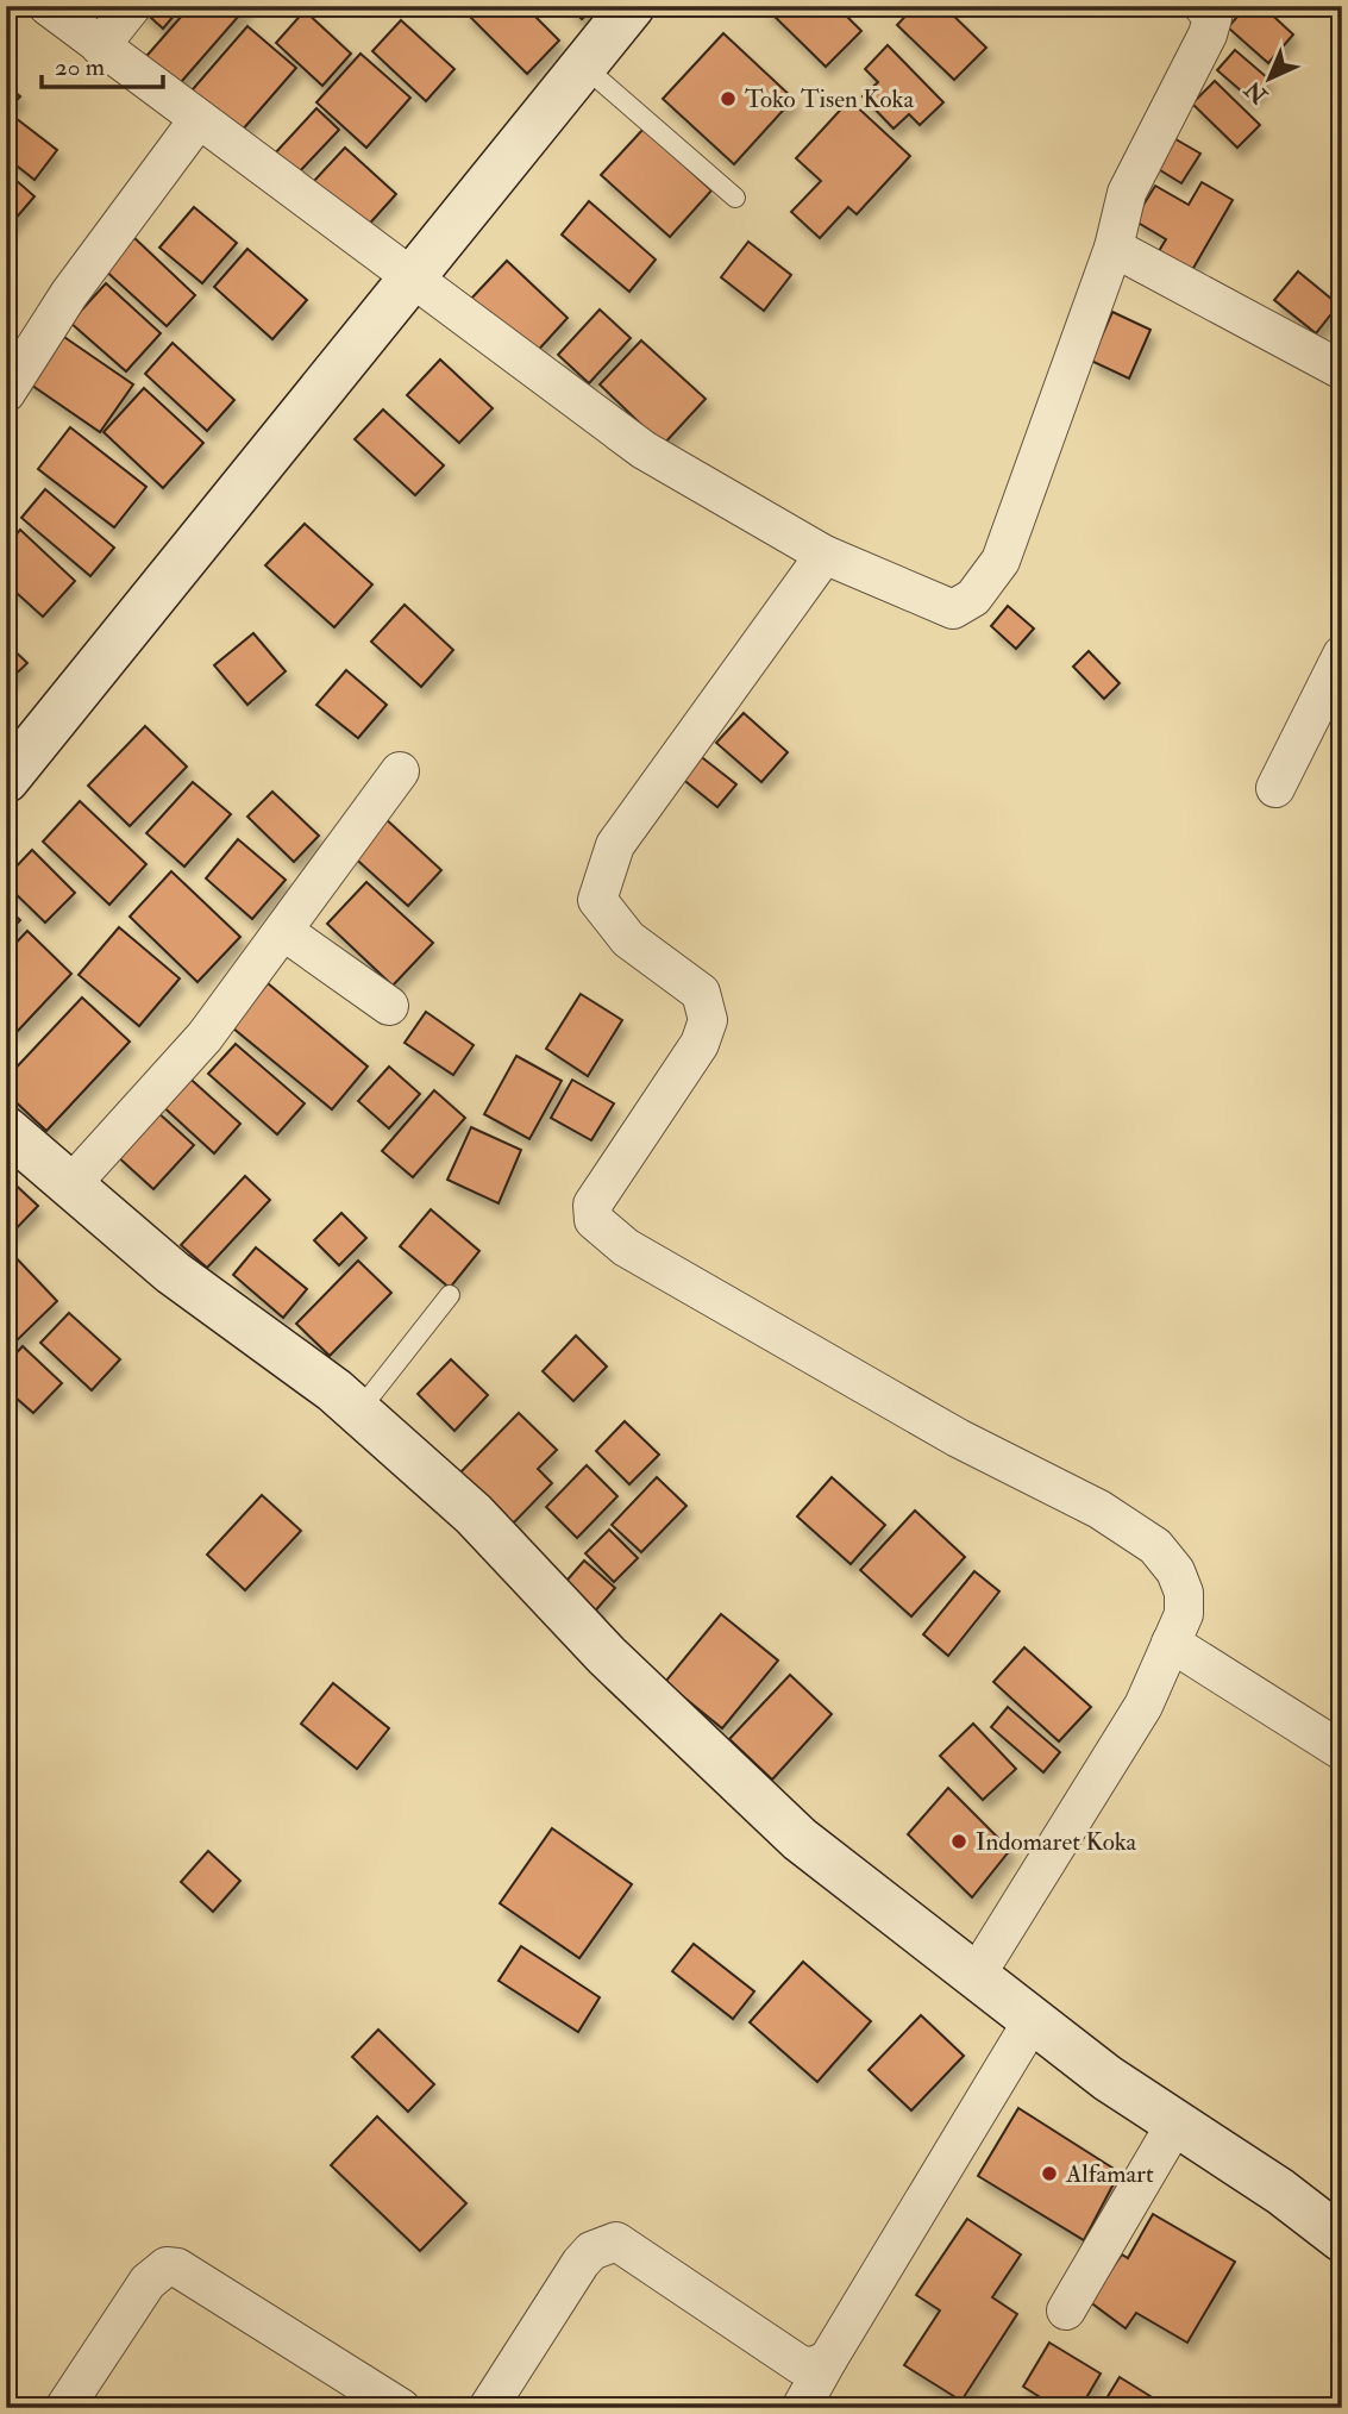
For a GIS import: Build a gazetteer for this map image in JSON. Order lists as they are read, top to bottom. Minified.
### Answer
{"places":["Toko Tisen Koka","Indomaret Koka","Alfamart"],"scale_bar":"20 m","north":"bottom left"}
